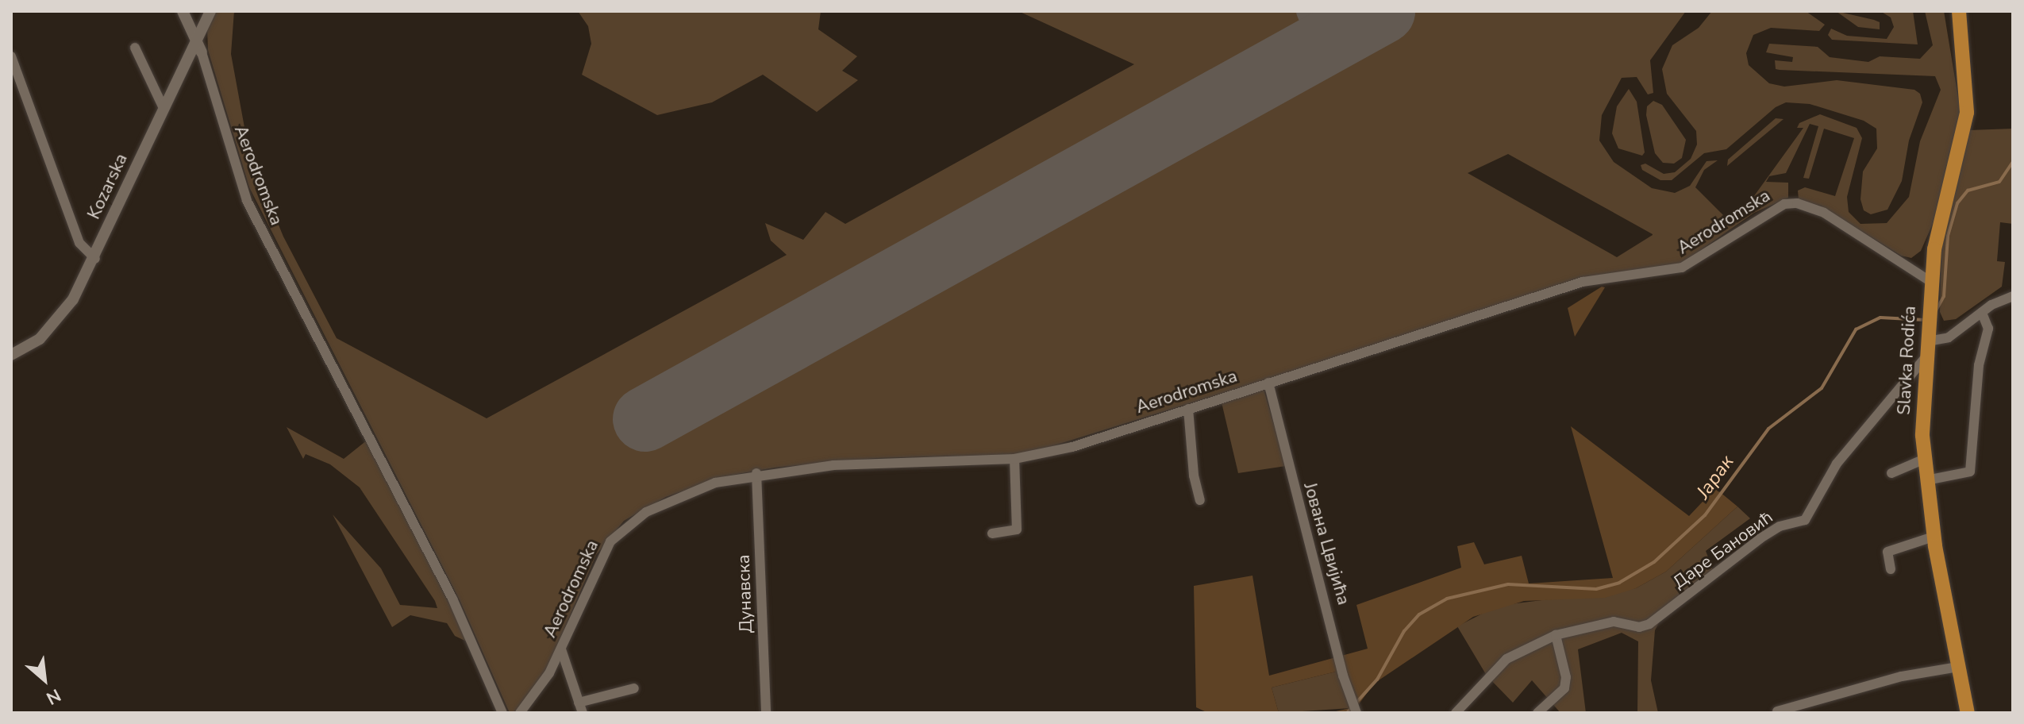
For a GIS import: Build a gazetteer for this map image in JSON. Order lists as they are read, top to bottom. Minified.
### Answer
{"streets":{"main road":["Slavka Rodića"],"street":["Aerodromska","Kozarska","Јована Цвијића","Даре Бановић","Дунавска"]},"crossings":[["Aerodromska","Slavka Rodića"],["Aerodromska","Јована Цвијића"],["Aerodromska","Дунавска"],["Slavka Rodića","Даре Бановић"]],"water":["Јарак"],"north":"bottom right"}
